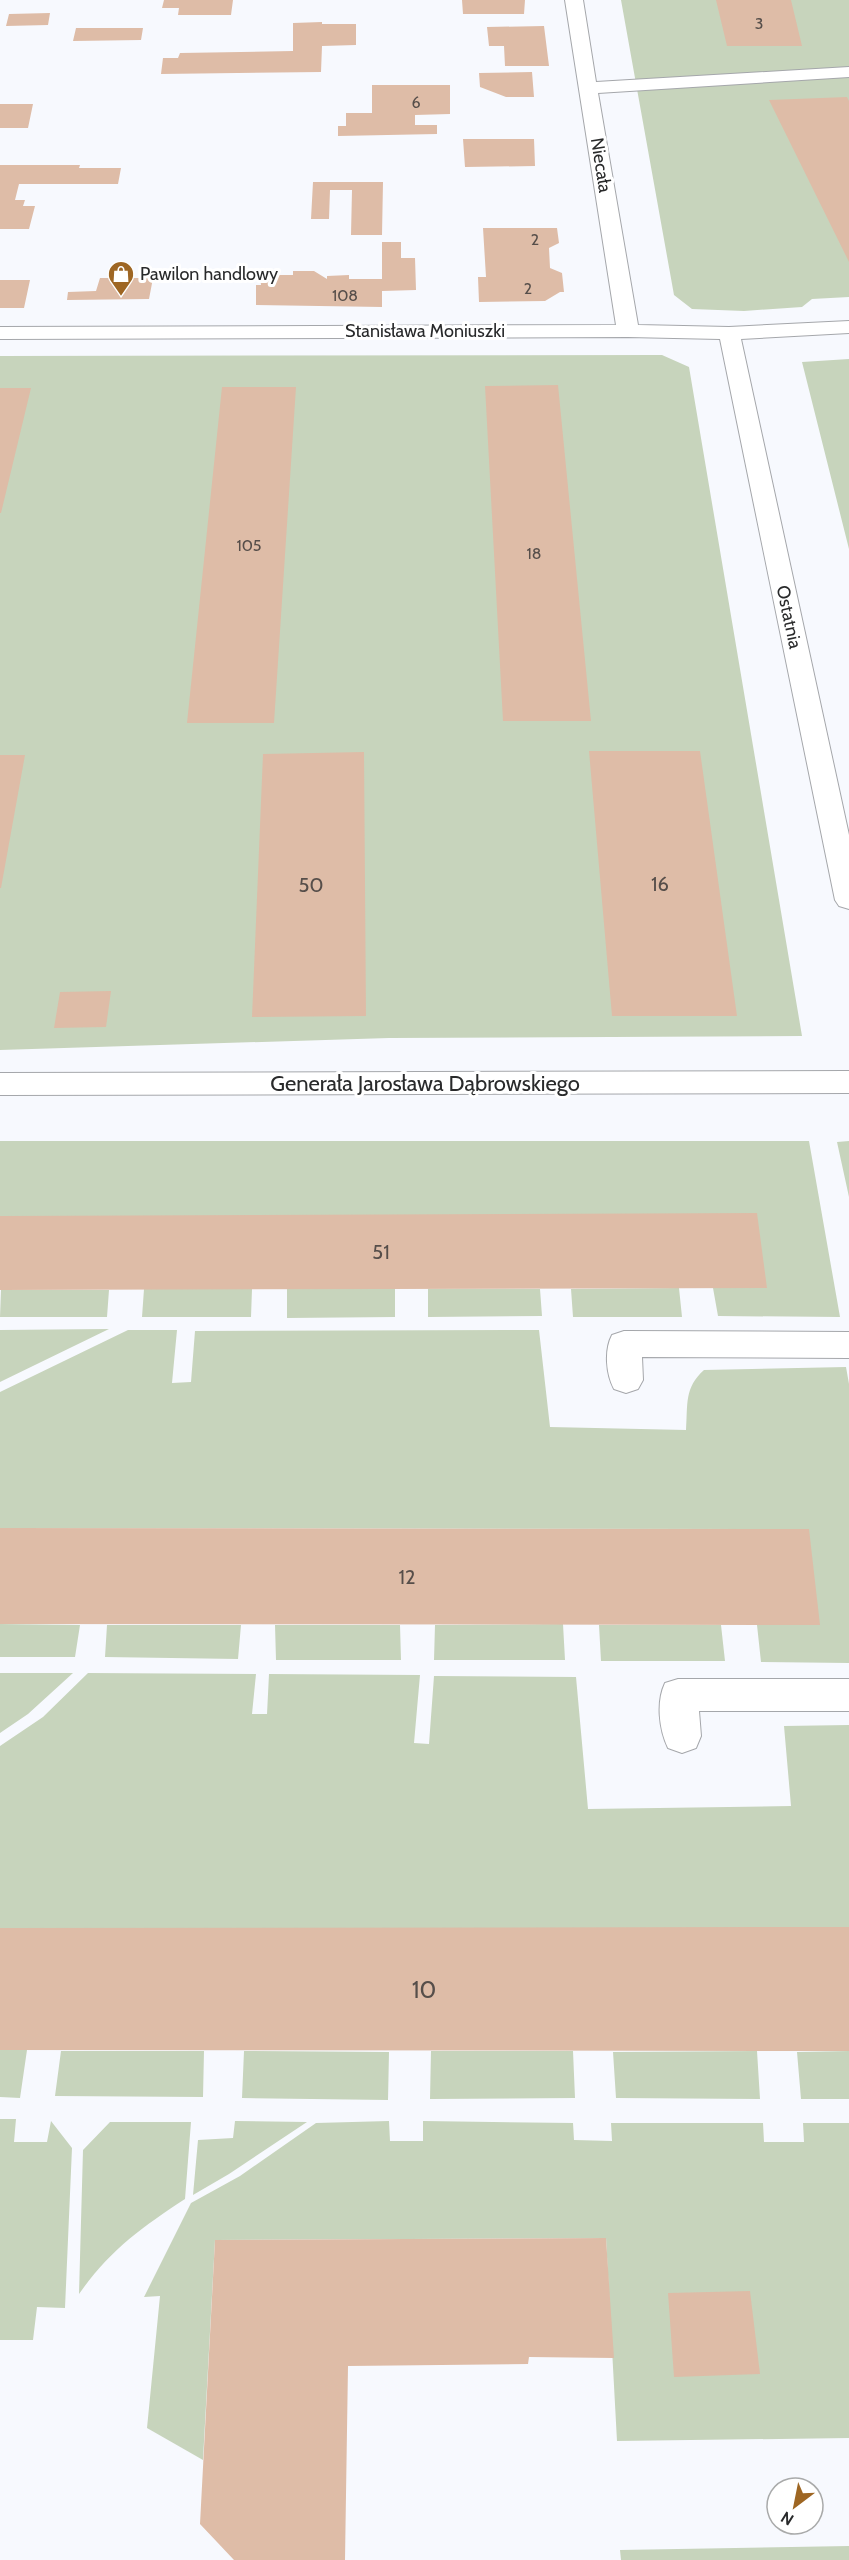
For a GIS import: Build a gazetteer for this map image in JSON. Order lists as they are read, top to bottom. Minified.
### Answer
{"streets":{"street":["Niecała","Stanisława Moniuszki","Ostatnia","Generała Jarosława Dąbrowskiego"]},"crossings":[["Niecała","Stanisława Moniuszki"],["Stanisława Moniuszki","Ostatnia"]],"places":{"shop":["Pawilon handlowy"]},"house_numbers":["3","6","2","2","108","105","18","16","50","51","12","10"],"north":"bottom left"}
